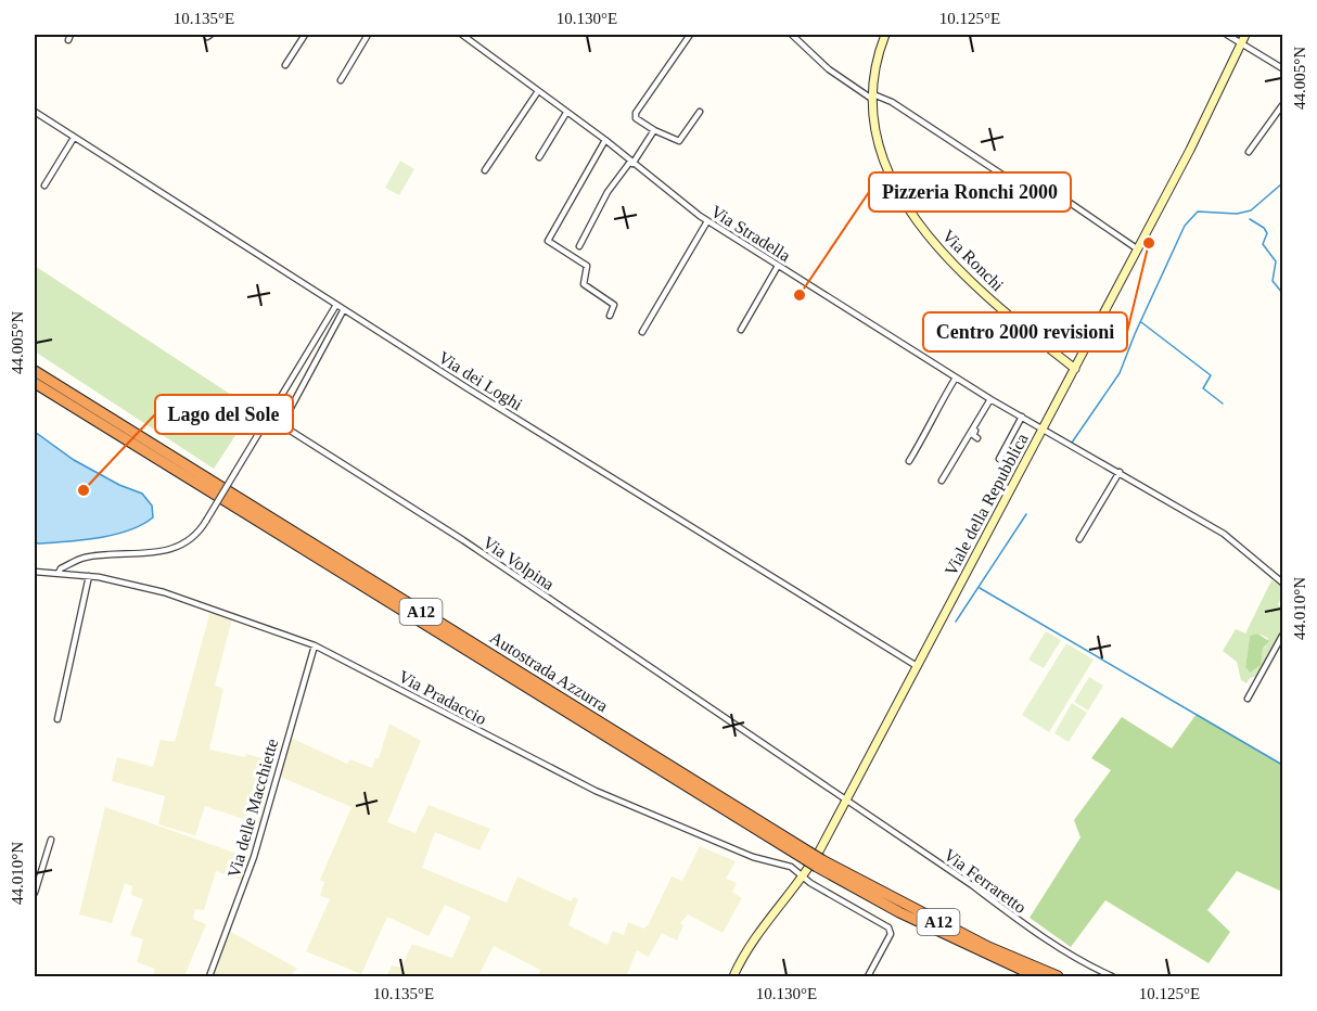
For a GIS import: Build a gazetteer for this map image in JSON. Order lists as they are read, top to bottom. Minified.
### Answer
{"streets":{"highway":["A12","Autostrada Azzurra"],"main road":["Via Ronchi","Viale della Repubblica"],"street":["Via Stradella","Via dei Loghi","Via Volpina","Via Pradaccio","Via delle Macchiette","Via Ferraretto"]},"crossings":[["Via Stradella","Viale della Repubblica"],["Via Ronchi","Viale della Repubblica"],["Via dei Loghi","Viale della Repubblica"],["Via dei Loghi","Via Volpina"],["Viale della Repubblica","Via Volpina"],["Viale della Repubblica","Via Pradaccio"],["Viale della Repubblica","Via Ferraretto"],["Via Volpina","Via Ferraretto"],["Via Pradaccio","Via delle Macchiette"]],"places":["Centro 2000 revisioni","Pizzeria Ronchi 2000","Lago del Sole"],"coordinates":["10.135°E","10.130°E","10.125°E","44.005°N","44.010°N"]}
